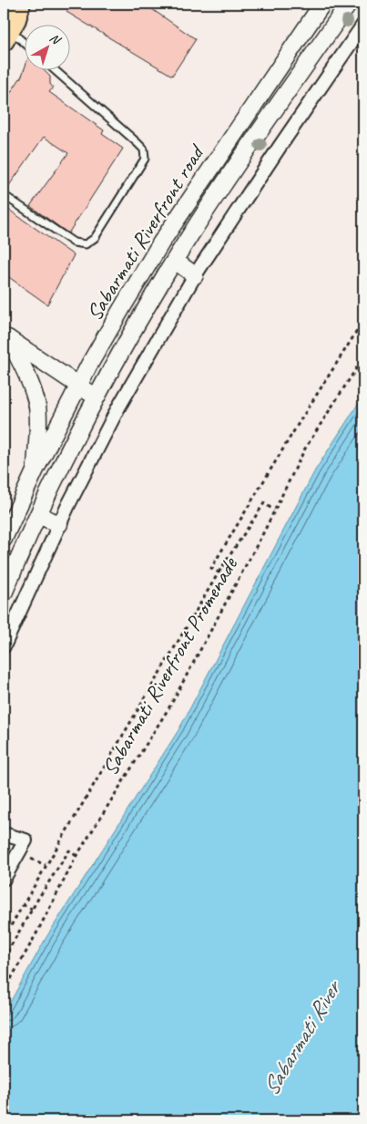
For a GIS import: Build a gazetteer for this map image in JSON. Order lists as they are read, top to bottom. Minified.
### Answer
{"streets":{"street":["Sabarmati Riverfront road"],"path":["Sabarmati Riverfront Promenade"]},"water":["Sabarmati River"],"north":"top right"}
